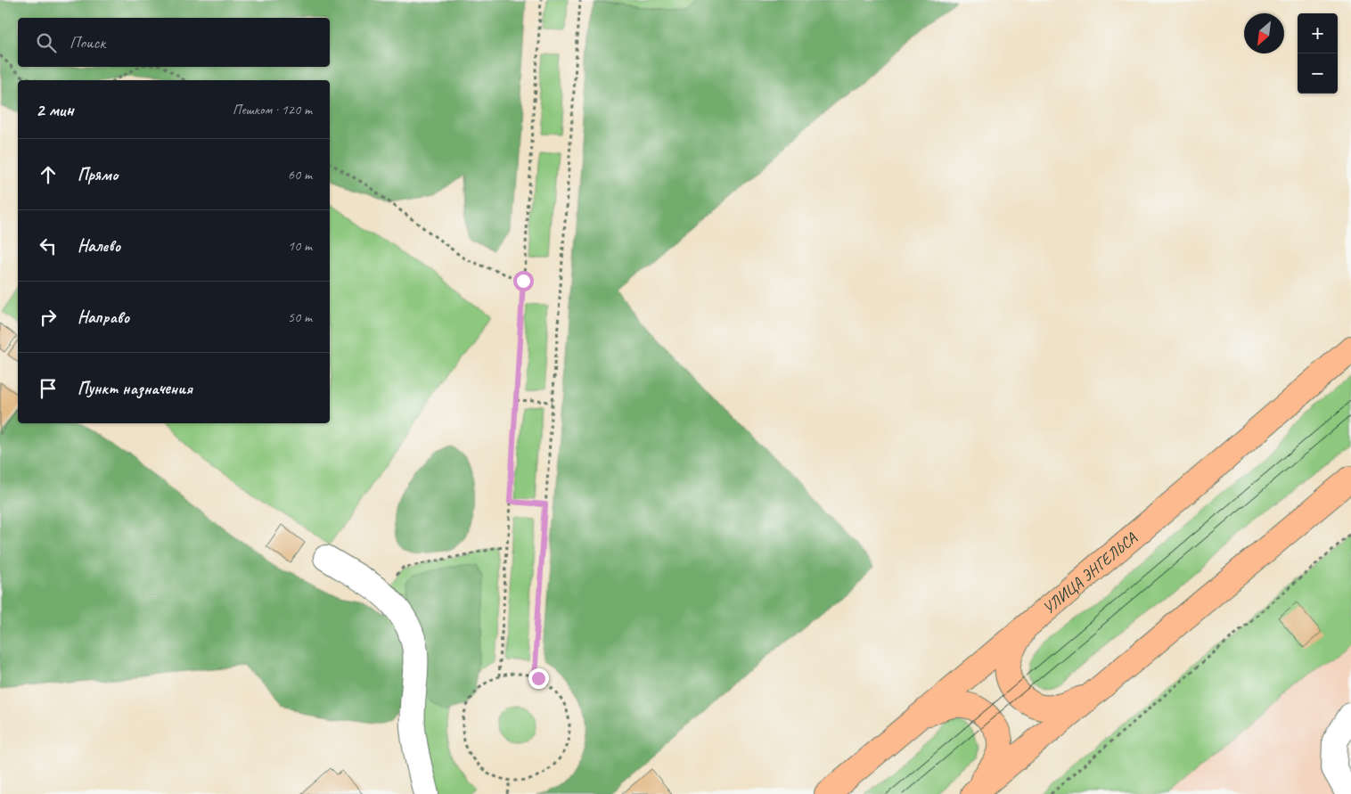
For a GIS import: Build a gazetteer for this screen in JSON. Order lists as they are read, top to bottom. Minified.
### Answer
{"streets":{"main road":["УЛИЦА ЭНГЕЛЬСА"]},"north":"bottom left","page":{"map_buttons":["+","−"],"search":"Поиск","heading":["2 мин","Пешком · 120 m"],"list":[["Прямо","60 m"],["Налево","10 m"],["Направо","50 m"],"Пункт назначения"]}}
